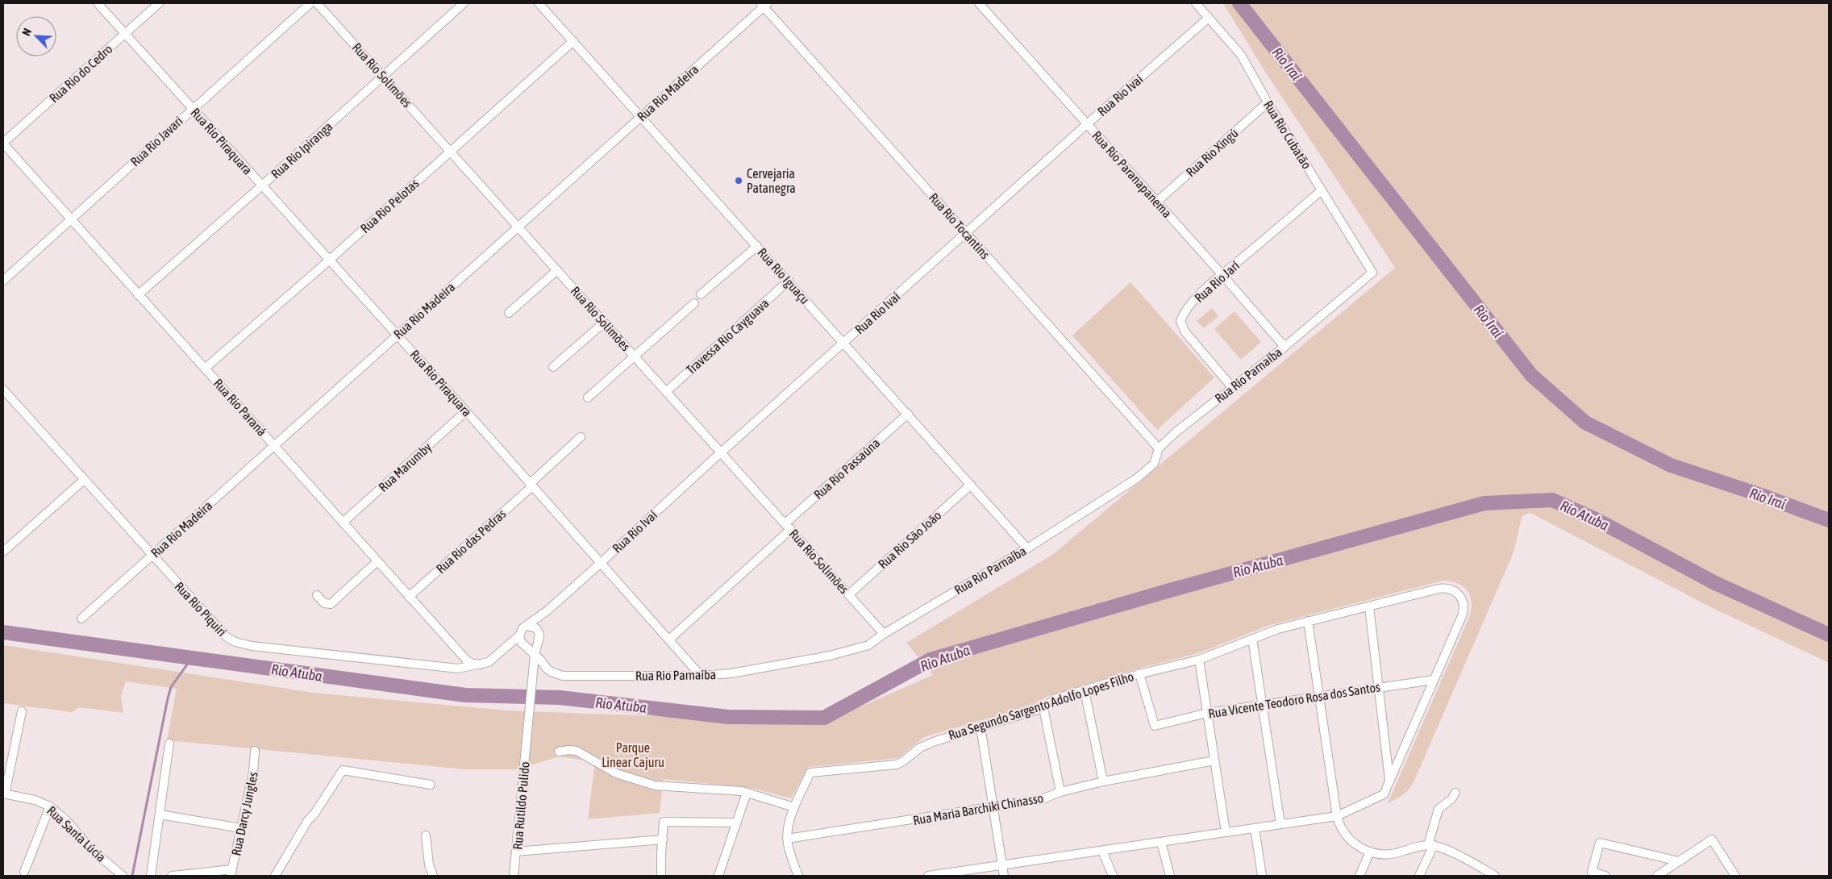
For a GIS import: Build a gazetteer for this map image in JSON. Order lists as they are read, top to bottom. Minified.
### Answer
{"streets":{"street":["Rua Rio do Cedro","Rua Rio Solimões","Rua Rio Madeira","Rua Rio Ivaí","Rua Rio Cubatão","Rua Rio Javari","Rua Rio Piraquara","Rua Rio Ipiranga","Rua Rio Xingú","Rua Rio Paranapanema","Rua Rio Pelotas","Rua Rio Tocantins","Rua Rio Iguaçu","Rua Rio Jarí","Travessa Rio Cayguava","Rua Rio Parnaíba","Rua Rio Paraná","Rua Marumby","Rua Rio Passaúna","Rua Rio São João","Rua Rio das Pedras","Rua Rio Piquiri","Rua Vicente Teodoro Rosa dos Santos","Rua Segundo Sargento Adolfo Lopes Filho","Rua Rutildo Pulido","Rua Maria Barchiki Chinasso","Rua Darcy Jungles","Rua Santa Lúcia"]},"crossings":[["Rua Rio do Cedro","Rua Rio Piraquara"],["Rua Rio do Cedro","Rua Rio Paraná"],["Rua Rio Solimões","Rua Rio Madeira"],["Rua Rio Solimões","Rua Rio Ivaí"],["Rua Rio Solimões","Rua Rio Ipiranga"],["Rua Rio Solimões","Rua Rio Pelotas"],["Rua Rio Solimões","Travessa Rio Cayguava"],["Rua Rio Solimões","Rua Rio Parnaíba"],["Rua Rio Solimões","Rua Rio Passaúna"],["Rua Rio Solimões","Rua Rio São João"],["Rua Rio Madeira","Rua Rio Piraquara"],["Rua Rio Madeira","Rua Rio Tocantins"],["Rua Rio Madeira","Rua Rio Iguaçu"],["Rua Rio Madeira","Rua Rio Paraná"],["Rua Rio Madeira","Rua Rio Piquiri"],["Rua Rio Ivaí","Rua Rio Cubatão"],["Rua Rio Ivaí","Rua Rio Piraquara"],["Rua Rio Ivaí","Rua Rio Paranapanema"],["Rua Rio Ivaí","Rua Rio Tocantins"],["Rua Rio Ivaí","Rua Rio Iguaçu"],["Rua Rio Ivaí","Rua Rio Parnaíba"],["Rua Rio Ivaí","Rua Rutildo Pulido"],["Rua Rio Cubatão","Rua Rio Xingú"],["Rua Rio Cubatão","Rua Rio Jarí"],["Rua Rio Cubatão","Rua Rio Parnaíba"],["Rua Rio Javari","Rua Rio Piraquara"],["Rua Rio Javari","Rua Rio Paraná"],["Rua Rio Piraquara","Rua Rio Ipiranga"],["Rua Rio Piraquara","Rua Rio Pelotas"],["Rua Rio Piraquara","Rua Rio Parnaíba"],["Rua Rio Piraquara","Rua Marumby"],["Rua Rio Piraquara","Rua Rio Passaúna"],["Rua Rio Piraquara","Rua Rio das Pedras"],["Rua Rio Ipiranga","Rua Rio Paraná"],["Rua Rio Xingú","Rua Rio Paranapanema"],["Rua Rio Paranapanema","Rua Rio Jarí"],["Rua Rio Paranapanema","Rua Rio Parnaíba"],["Rua Rio Pelotas","Rua Rio Iguaçu"],["Rua Rio Pelotas","Rua Rio Paraná"],["Rua Rio Tocantins","Rua Rio Parnaíba"],["Rua Rio Iguaçu","Travessa Rio Cayguava"],["Rua Rio Iguaçu","Rua Rio Parnaíba"],["Rua Rio Iguaçu","Rua Rio Passaúna"],["Rua Rio Iguaçu","Rua Rio São João"],["Rua Rio Jarí","Rua Rio Parnaíba"],["Rua Rio Paraná","Rua Marumby"],["Rua Rio Paraná","Rua Rio das Pedras"],["Rua Rio Paraná","Rua Rio Piquiri"],["Rua Vicente Teodoro Rosa dos Santos","Rua Segundo Sargento Adolfo Lopes Filho"]],"water":["Rio Iraí","Rio Atuba"],"parks":["Parque Linear Cajuru"],"places":["Cervejaria Patanegra"],"north":"top left"}
